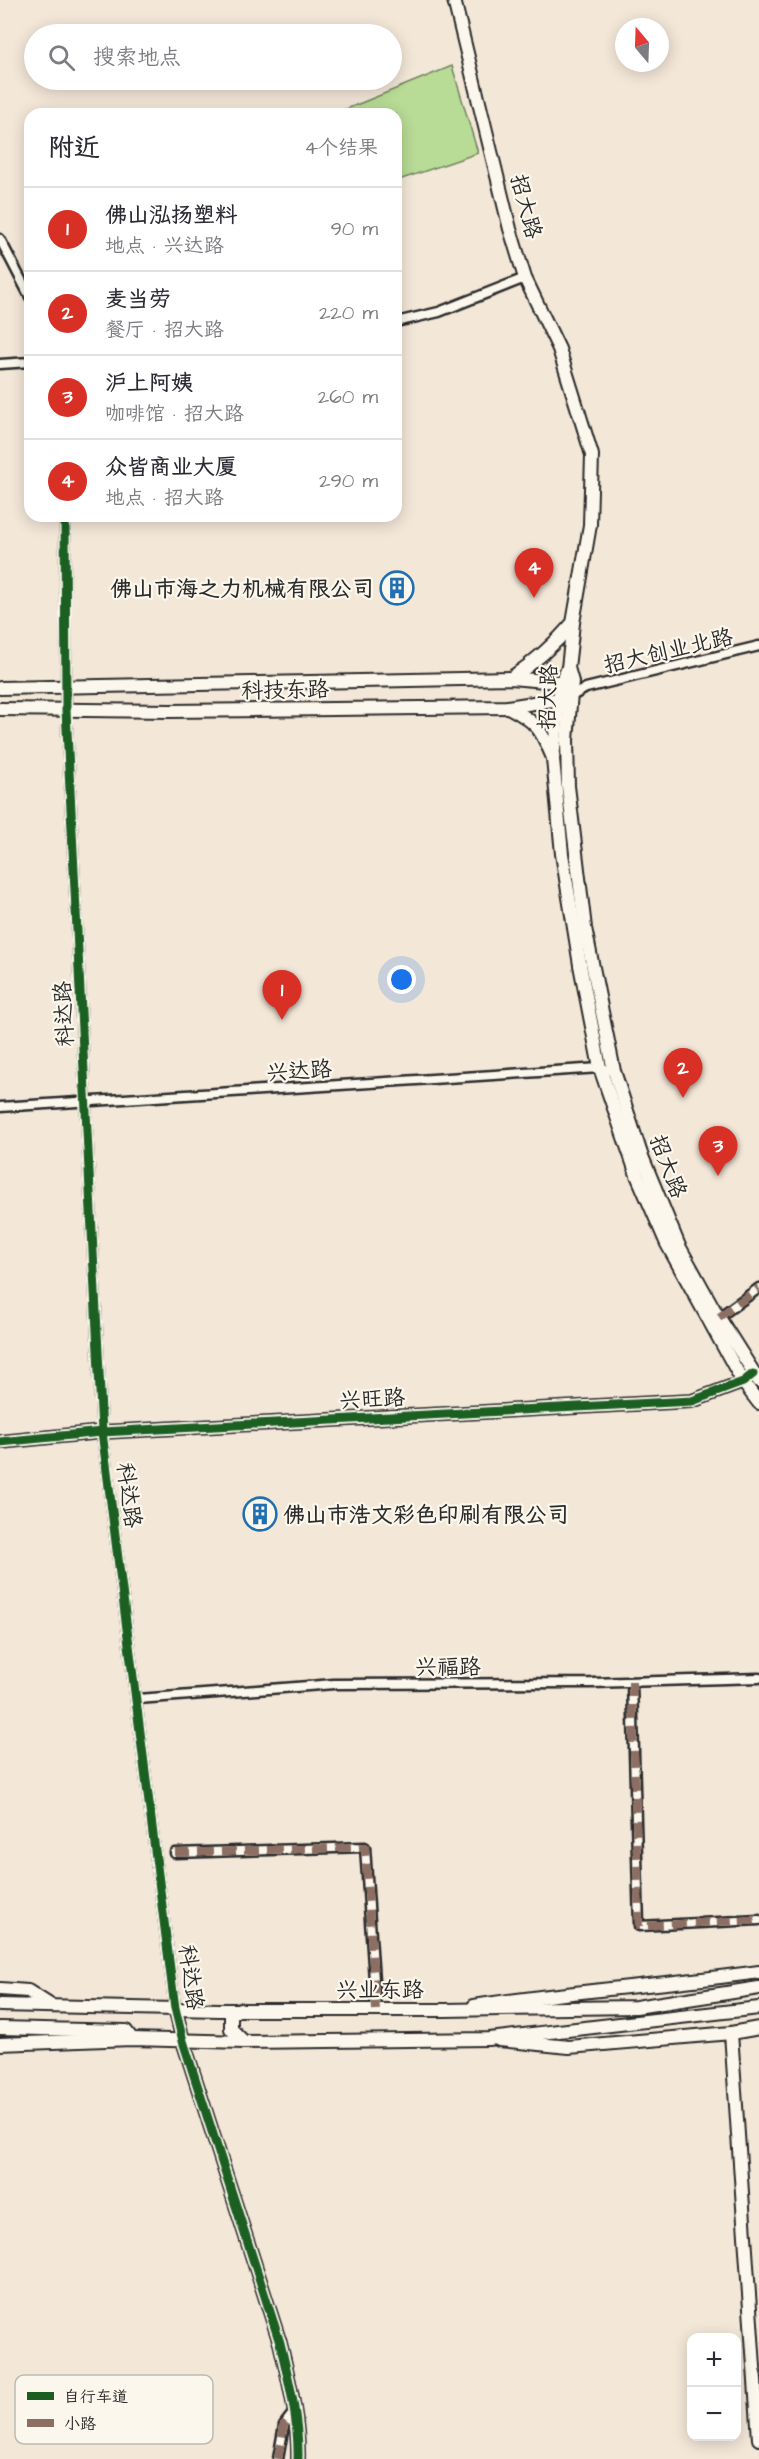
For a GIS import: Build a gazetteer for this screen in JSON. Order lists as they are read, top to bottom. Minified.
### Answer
{"streets":{"main road":["招大路","科技东路","科达路","兴旺路","兴业东路"],"street":["招大创业北路","兴达路","兴福路"]},"crossings":[["招大路","招大创业北路"],["招大路","科技东路"],["招大路","兴达路"],["招大路","兴旺路"],["招大创业北路","科技东路"],["科技东路","科达路"],["科达路","兴达路"],["科达路","兴旺路"],["科达路","兴福路"],["科达路","兴业东路"]],"places":{"building":["佛山市海之力机械有限公司","佛山市浩文彩色印刷有限公司"]},"legend":["自行车道","小路"],"north":"top","page":{"search":"搜索地点","heading":["附近","4个结果"],"list":[{"mark":"1","name":"佛山泓扬塑料","note":"地点 · 兴达路","value":"90 m"},{"mark":"2","name":"麦当劳","note":"餐厅 · 招大路","value":"220 m"},{"mark":"3","name":"沪上阿姨","note":"咖啡馆 · 招大路","value":"260 m"},{"mark":"4","name":"众皆商业大厦","note":"地点 · 招大路","value":"290 m"}],"pins":["4","1","2","3"],"map_buttons":["+","−"]}}
